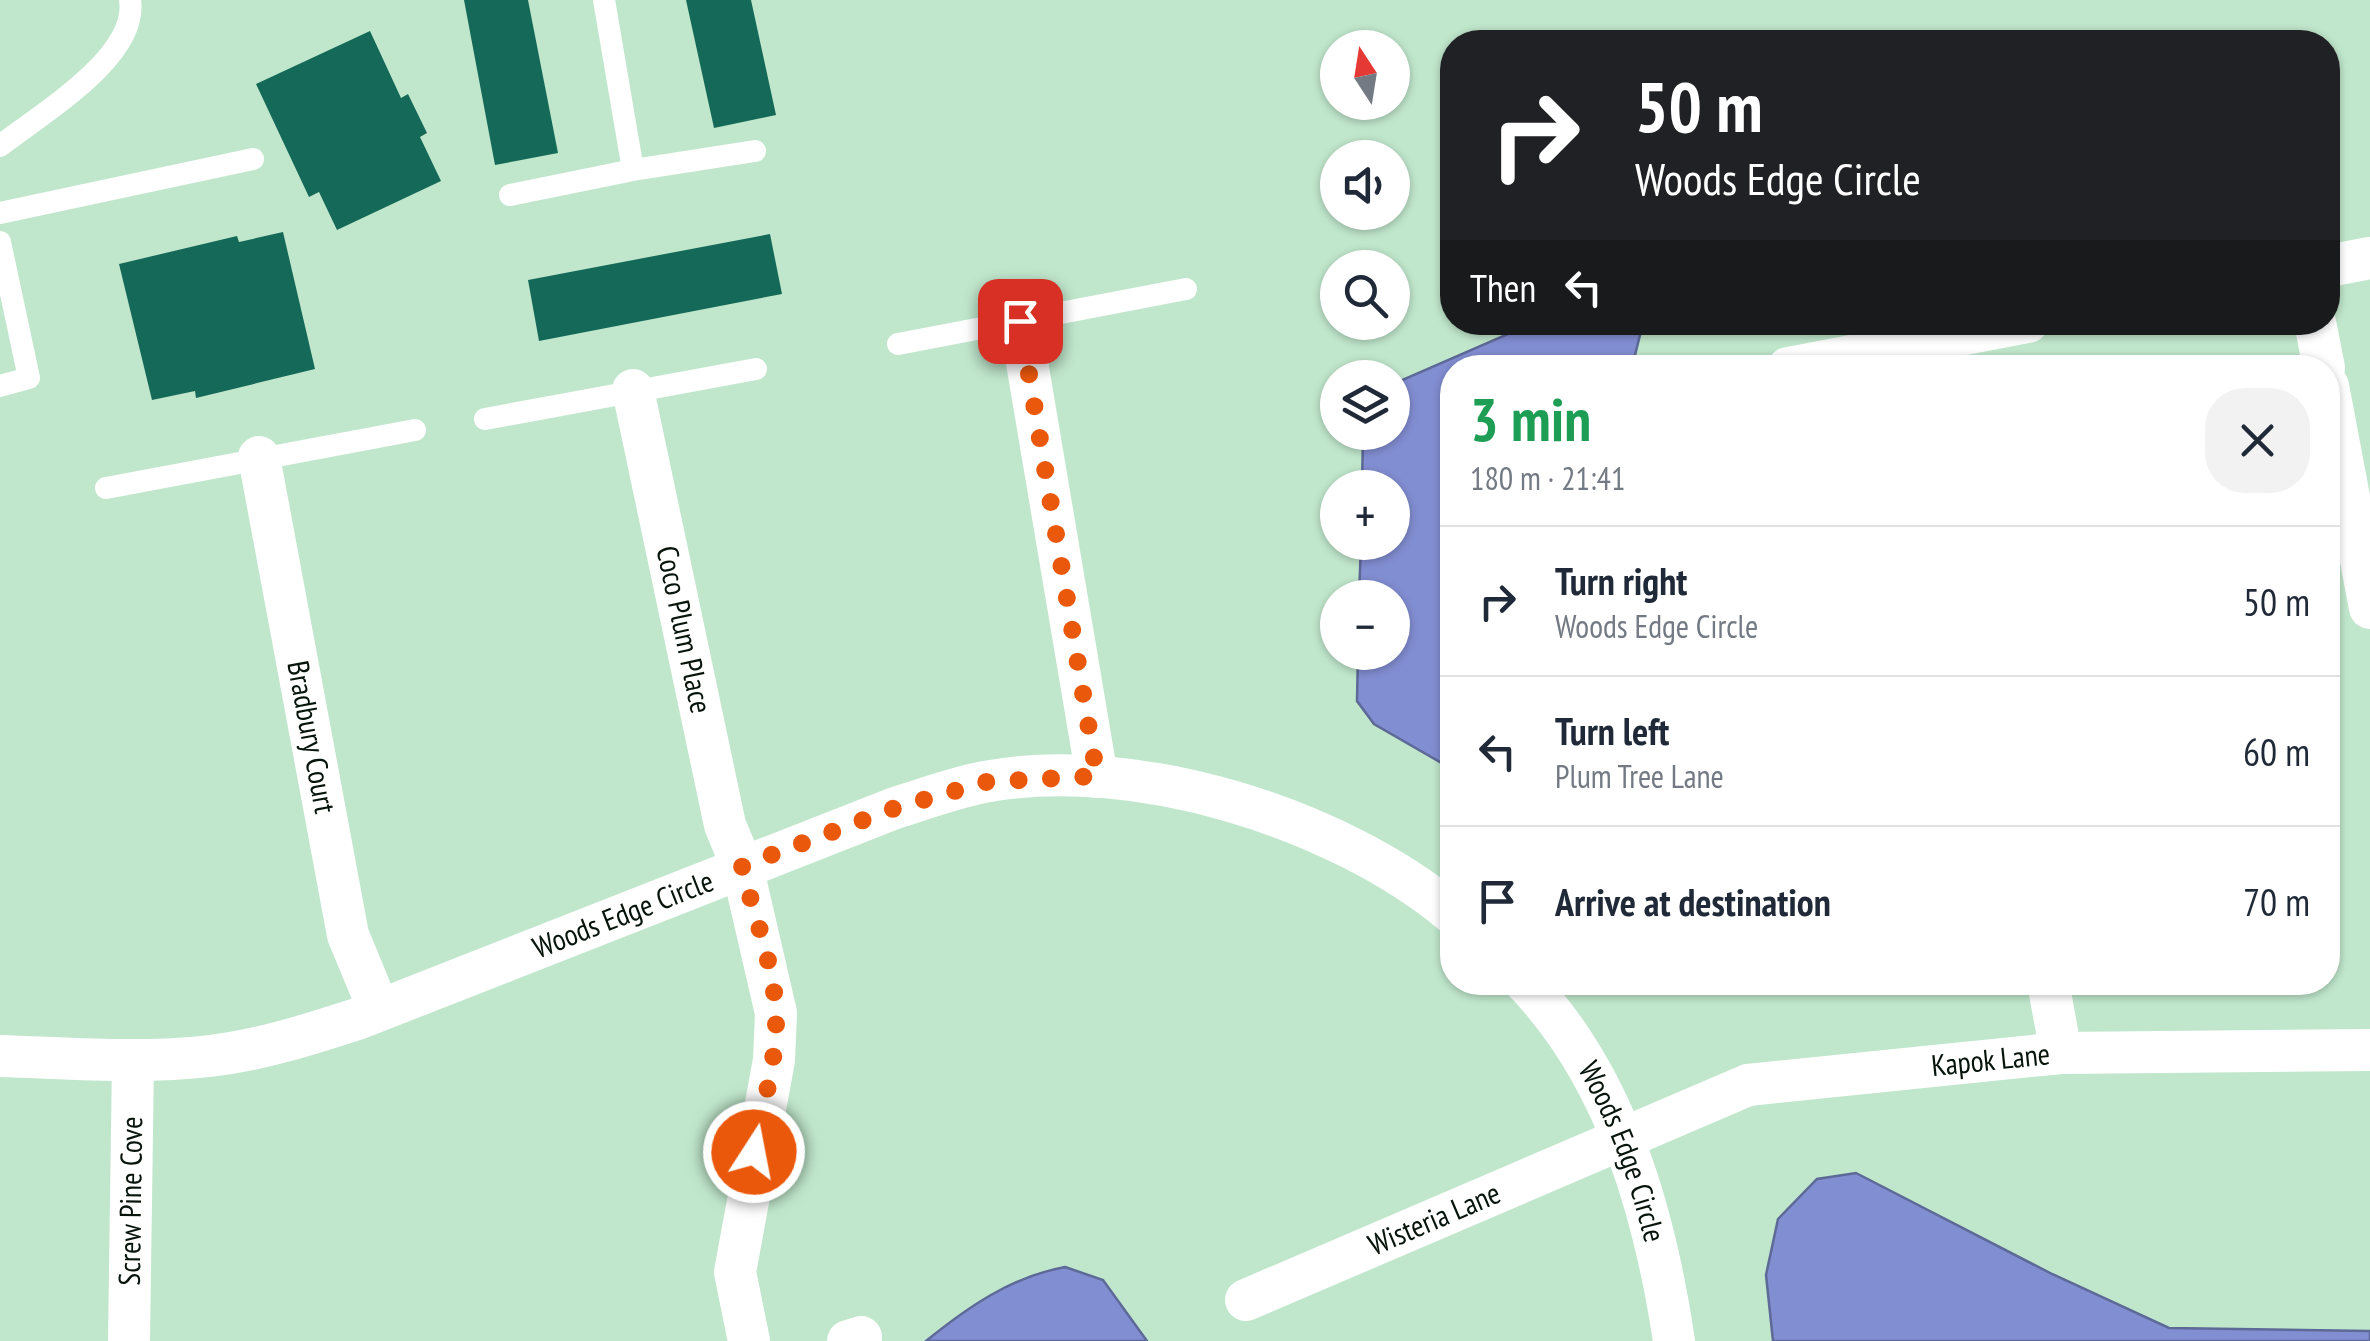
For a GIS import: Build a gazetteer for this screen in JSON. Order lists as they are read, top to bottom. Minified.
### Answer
{"streets":{"street":["Coco Plum Place","Bradbury Court","Woods Edge Circle","Kapok Lane","Screw Pine Cove","Wisteria Lane"]},"crossings":[["Coco Plum Place","Woods Edge Circle"],["Bradbury Court","Woods Edge Circle"],["Woods Edge Circle","Kapok Lane"],["Woods Edge Circle","Screw Pine Cove"],["Woods Edge Circle","Wisteria Lane"],["Kapok Lane","Wisteria Lane"]],"north":"top","page":{"map_buttons":["+","−"],"turn":["50 m","Woods Edge Circle"],"then":"Then","heading":["3 min","180 m · 21:41"],"list":[{"name":"Turn right","note":"Woods Edge Circle","value":"50 m"},{"name":"Turn left","note":"Plum Tree Lane","value":"60 m"},{"name":"Arrive at destination","value":"70 m"}]}}
